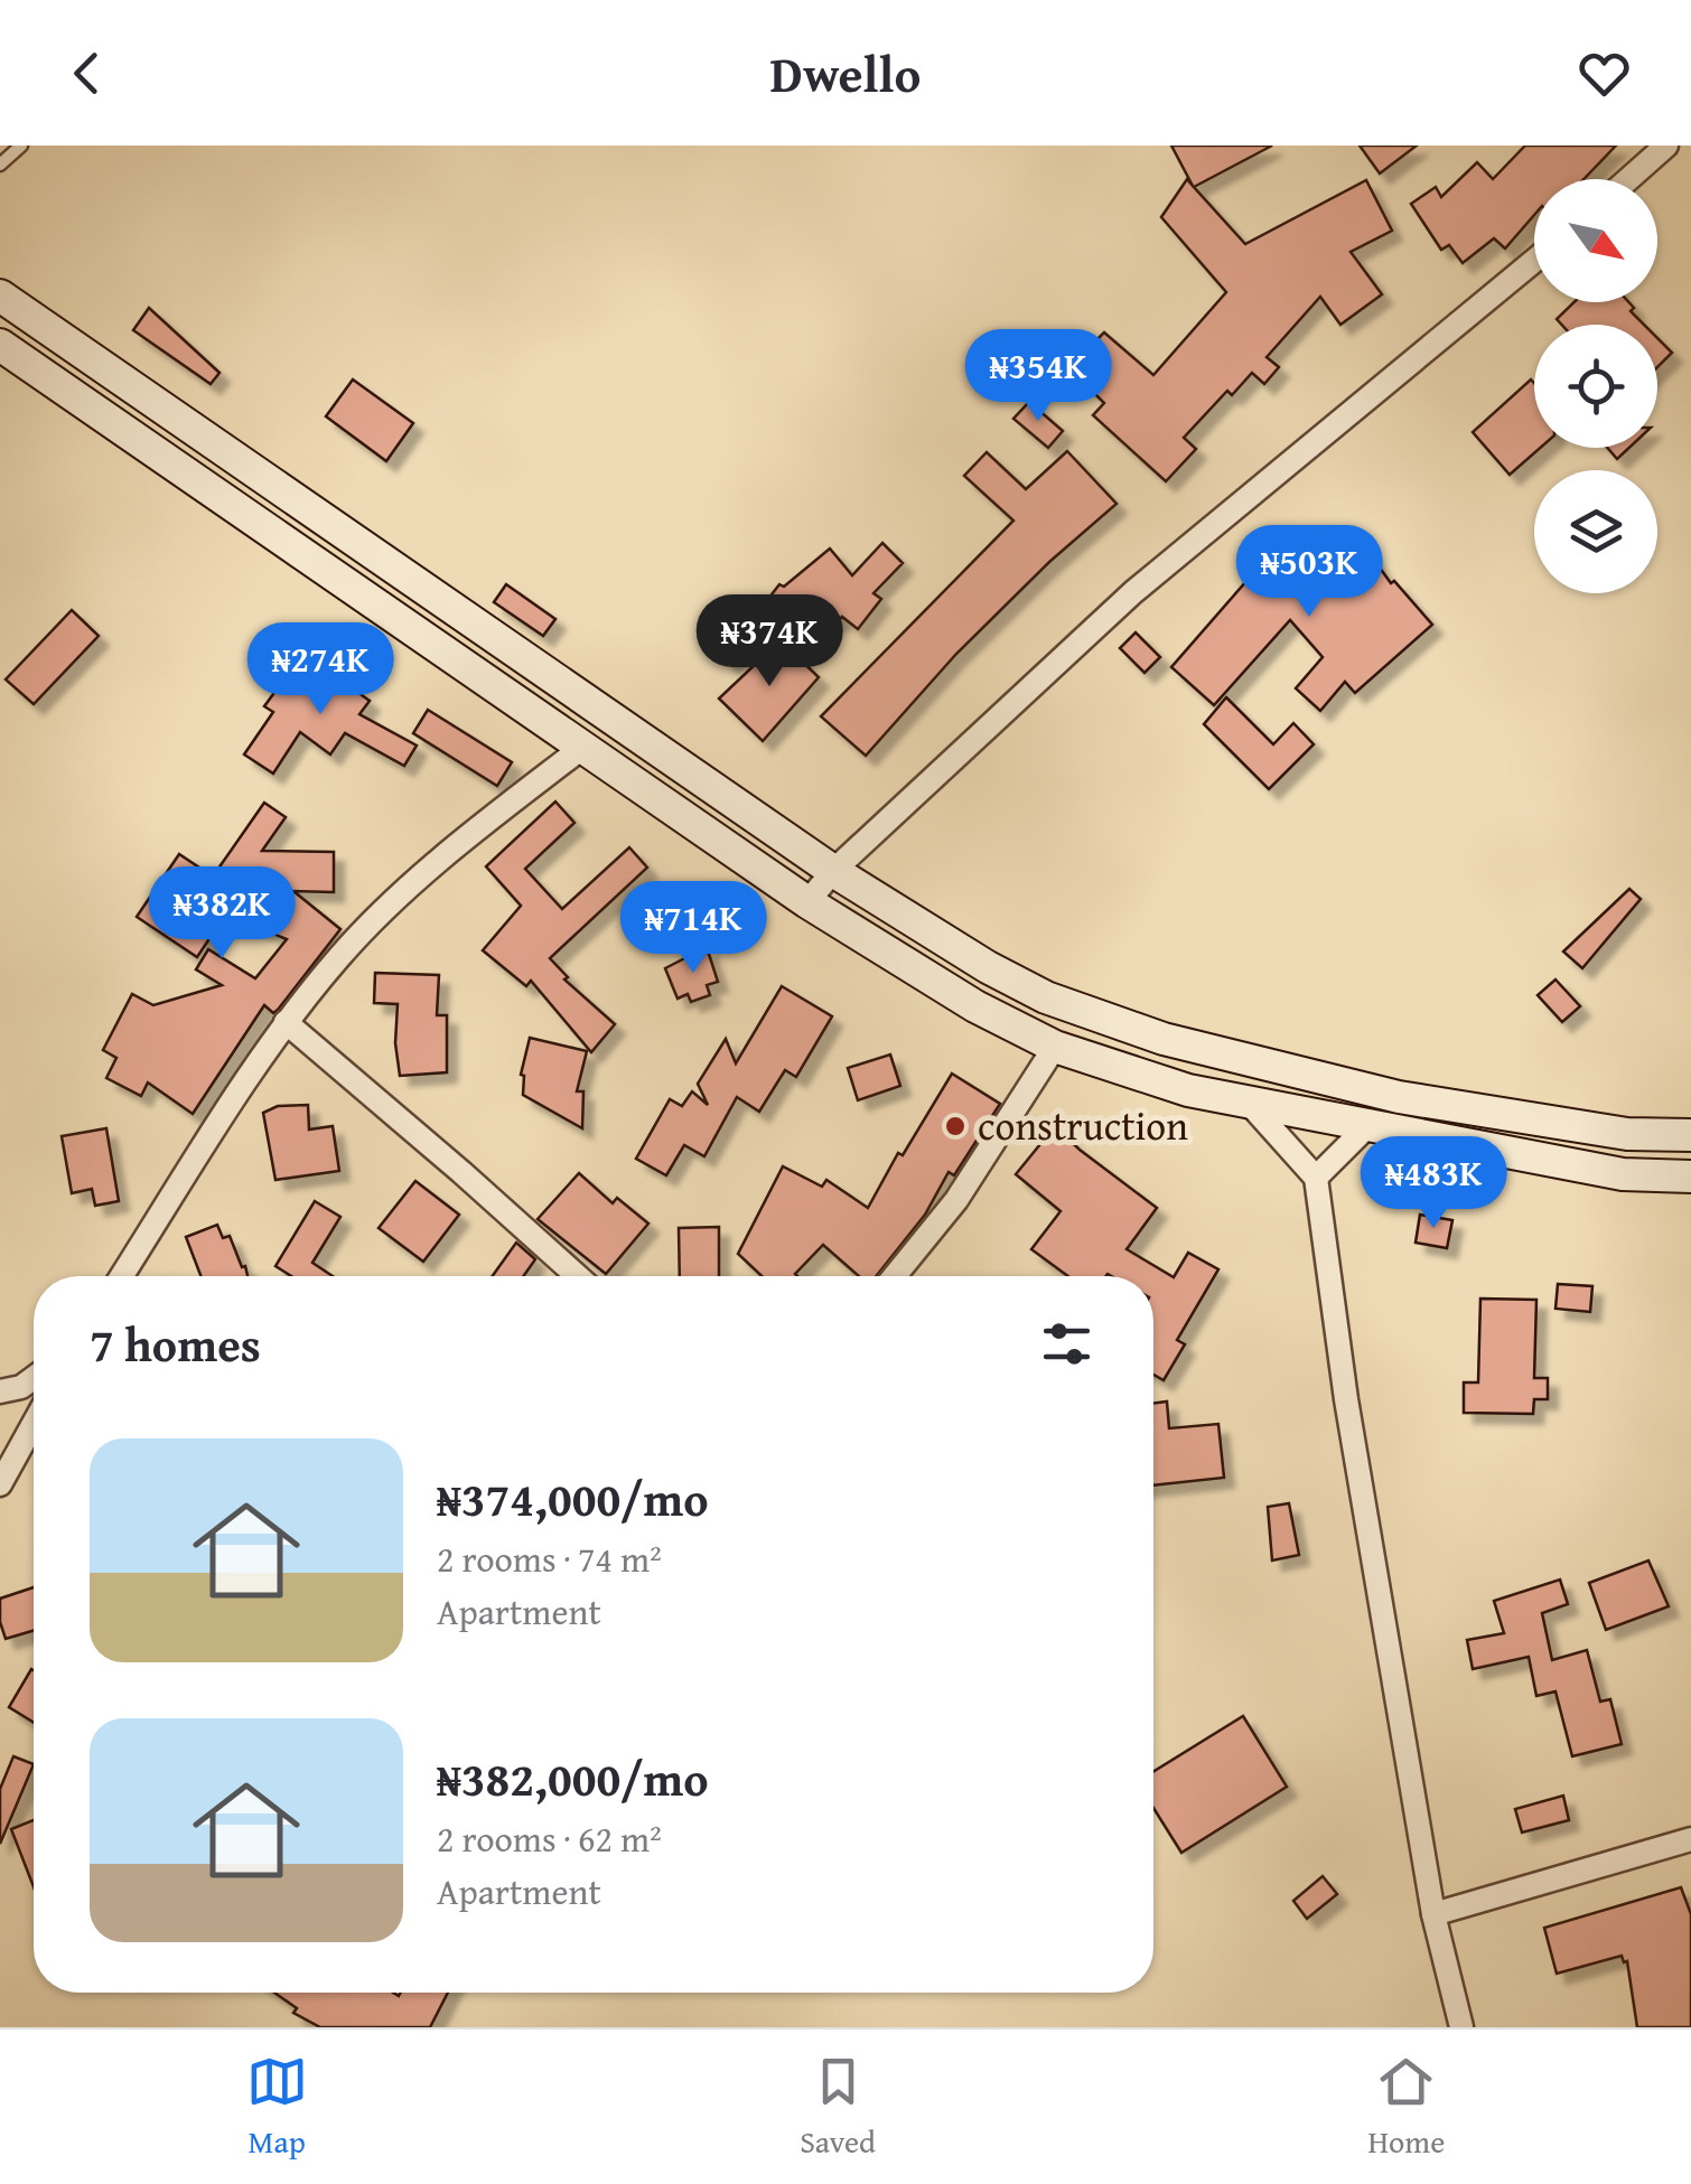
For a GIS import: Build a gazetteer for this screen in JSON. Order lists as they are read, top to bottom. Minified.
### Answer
{"places":["construction"],"north":"bottom right","page":{"header":"Dwello","price":["₦354K","₦503K","₦374K","₦274K","₦382K","₦714K","₦483K"],"heading":"7 homes","list":[{"name":"₦374,000/mo","note":"2 rooms · 74 m² · Apartment"},{"name":"₦382,000/mo","note":"2 rooms · 62 m² · Apartment"}],"tabs":["Map","Saved","Home"]}}
